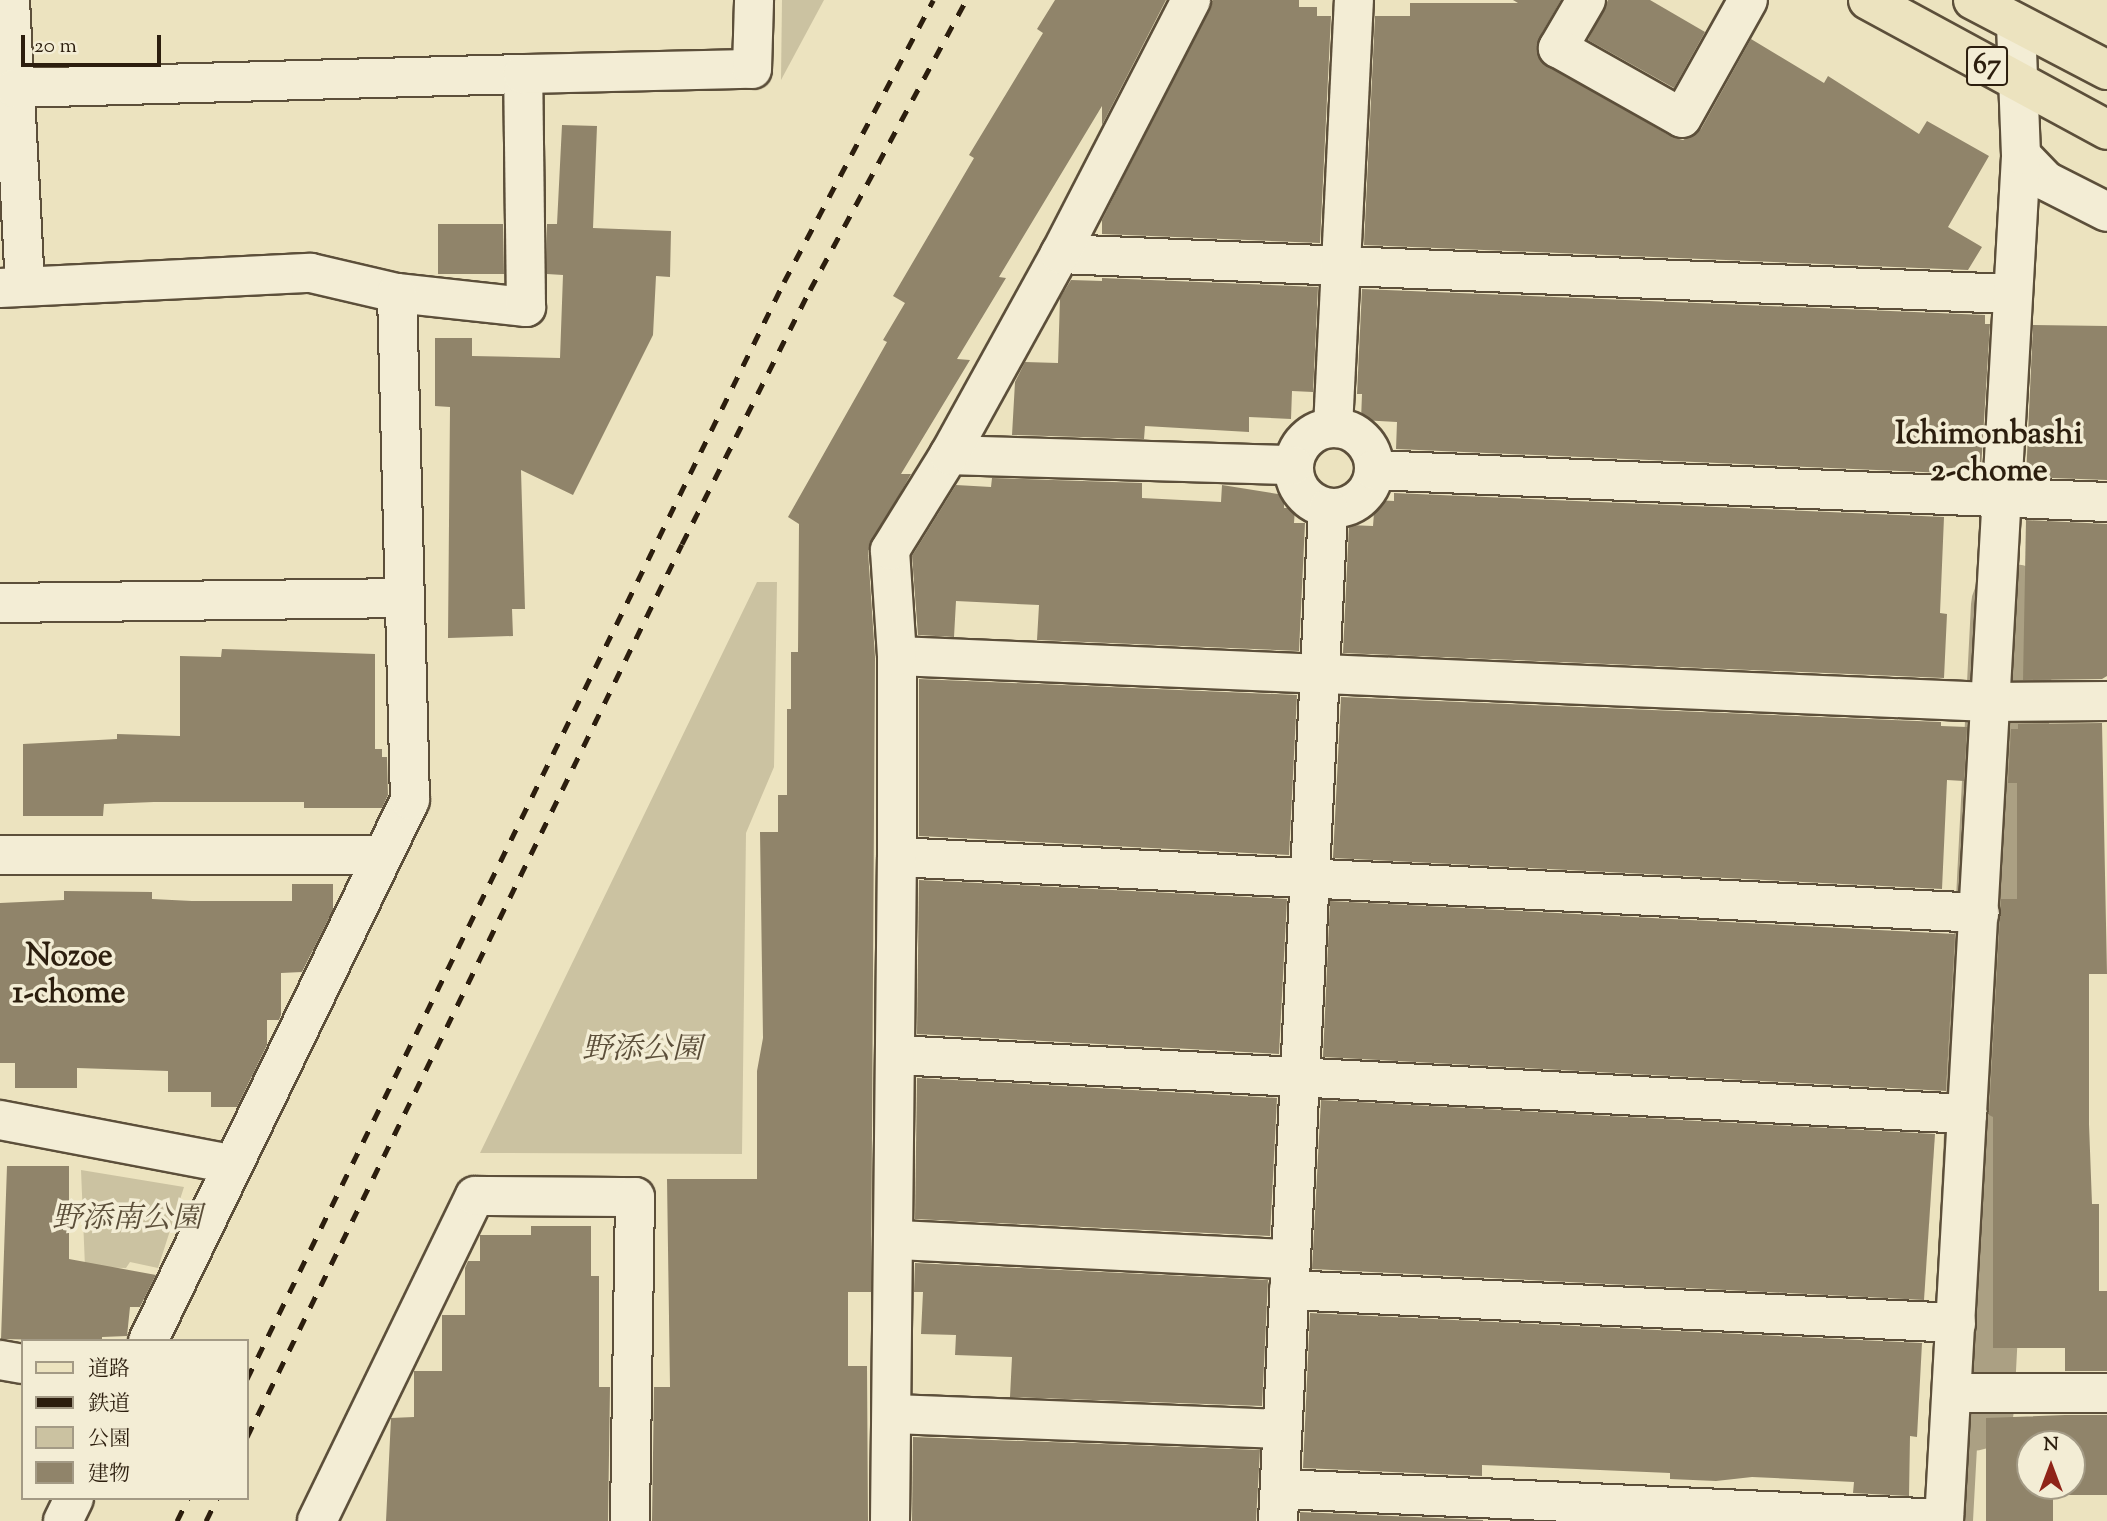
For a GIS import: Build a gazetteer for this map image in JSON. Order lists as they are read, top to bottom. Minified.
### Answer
{"streets":{"main road":["67"]},"districts":["Ichimonbashi 2-chome","Nozoe 1-chome"],"parks":["野添公園","野添南公園"],"legend":["道路","鉄道","公園","建物"],"scale_bar":"20 m","north":"top"}
